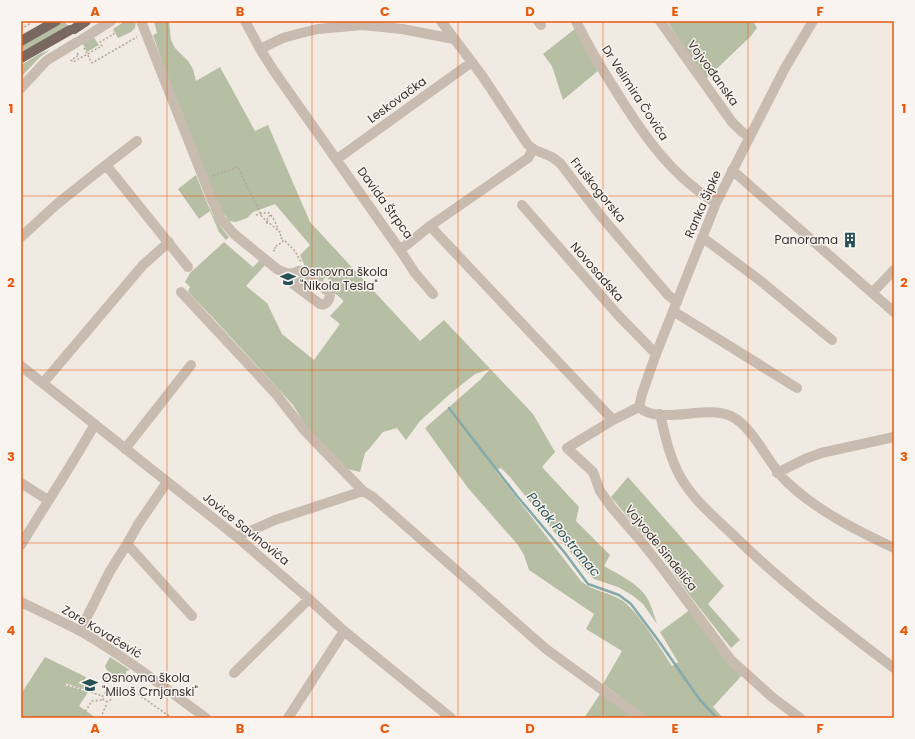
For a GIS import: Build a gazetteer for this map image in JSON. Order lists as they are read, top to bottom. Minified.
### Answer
{"streets":{"street":["Vojvođanska","Dr Velimira Čovića","Leskovačka","Fruškogorska","Davida Štrpca","Ranka Šipke","Novosadska","Jovice Savinovića","Vojvode Sinđelića","Zore Kovačević"]},"crossings":[["Vojvođanska","Ranka Šipke"],["Dr Velimira Čovića","Ranka Šipke"],["Leskovačka","Fruškogorska"],["Leskovačka","Davida Štrpca"],["Fruškogorska","Ranka Šipke"],["Davida Štrpca","Vojvode Sinđelića"],["Ranka Šipke","Novosadska"],["Ranka Šipke","Vojvode Sinđelića"]],"water":["Potok Postranac"],"places":{"building":["Panorama"],"school or university":["Osnovna škola \"Nikola Tesla\"","Osnovna škola \"Miloš Crnjanski\""]},"grid":{"columns":["A","B","C","D","E","F"],"rows":["1","2","3","4"]}}
